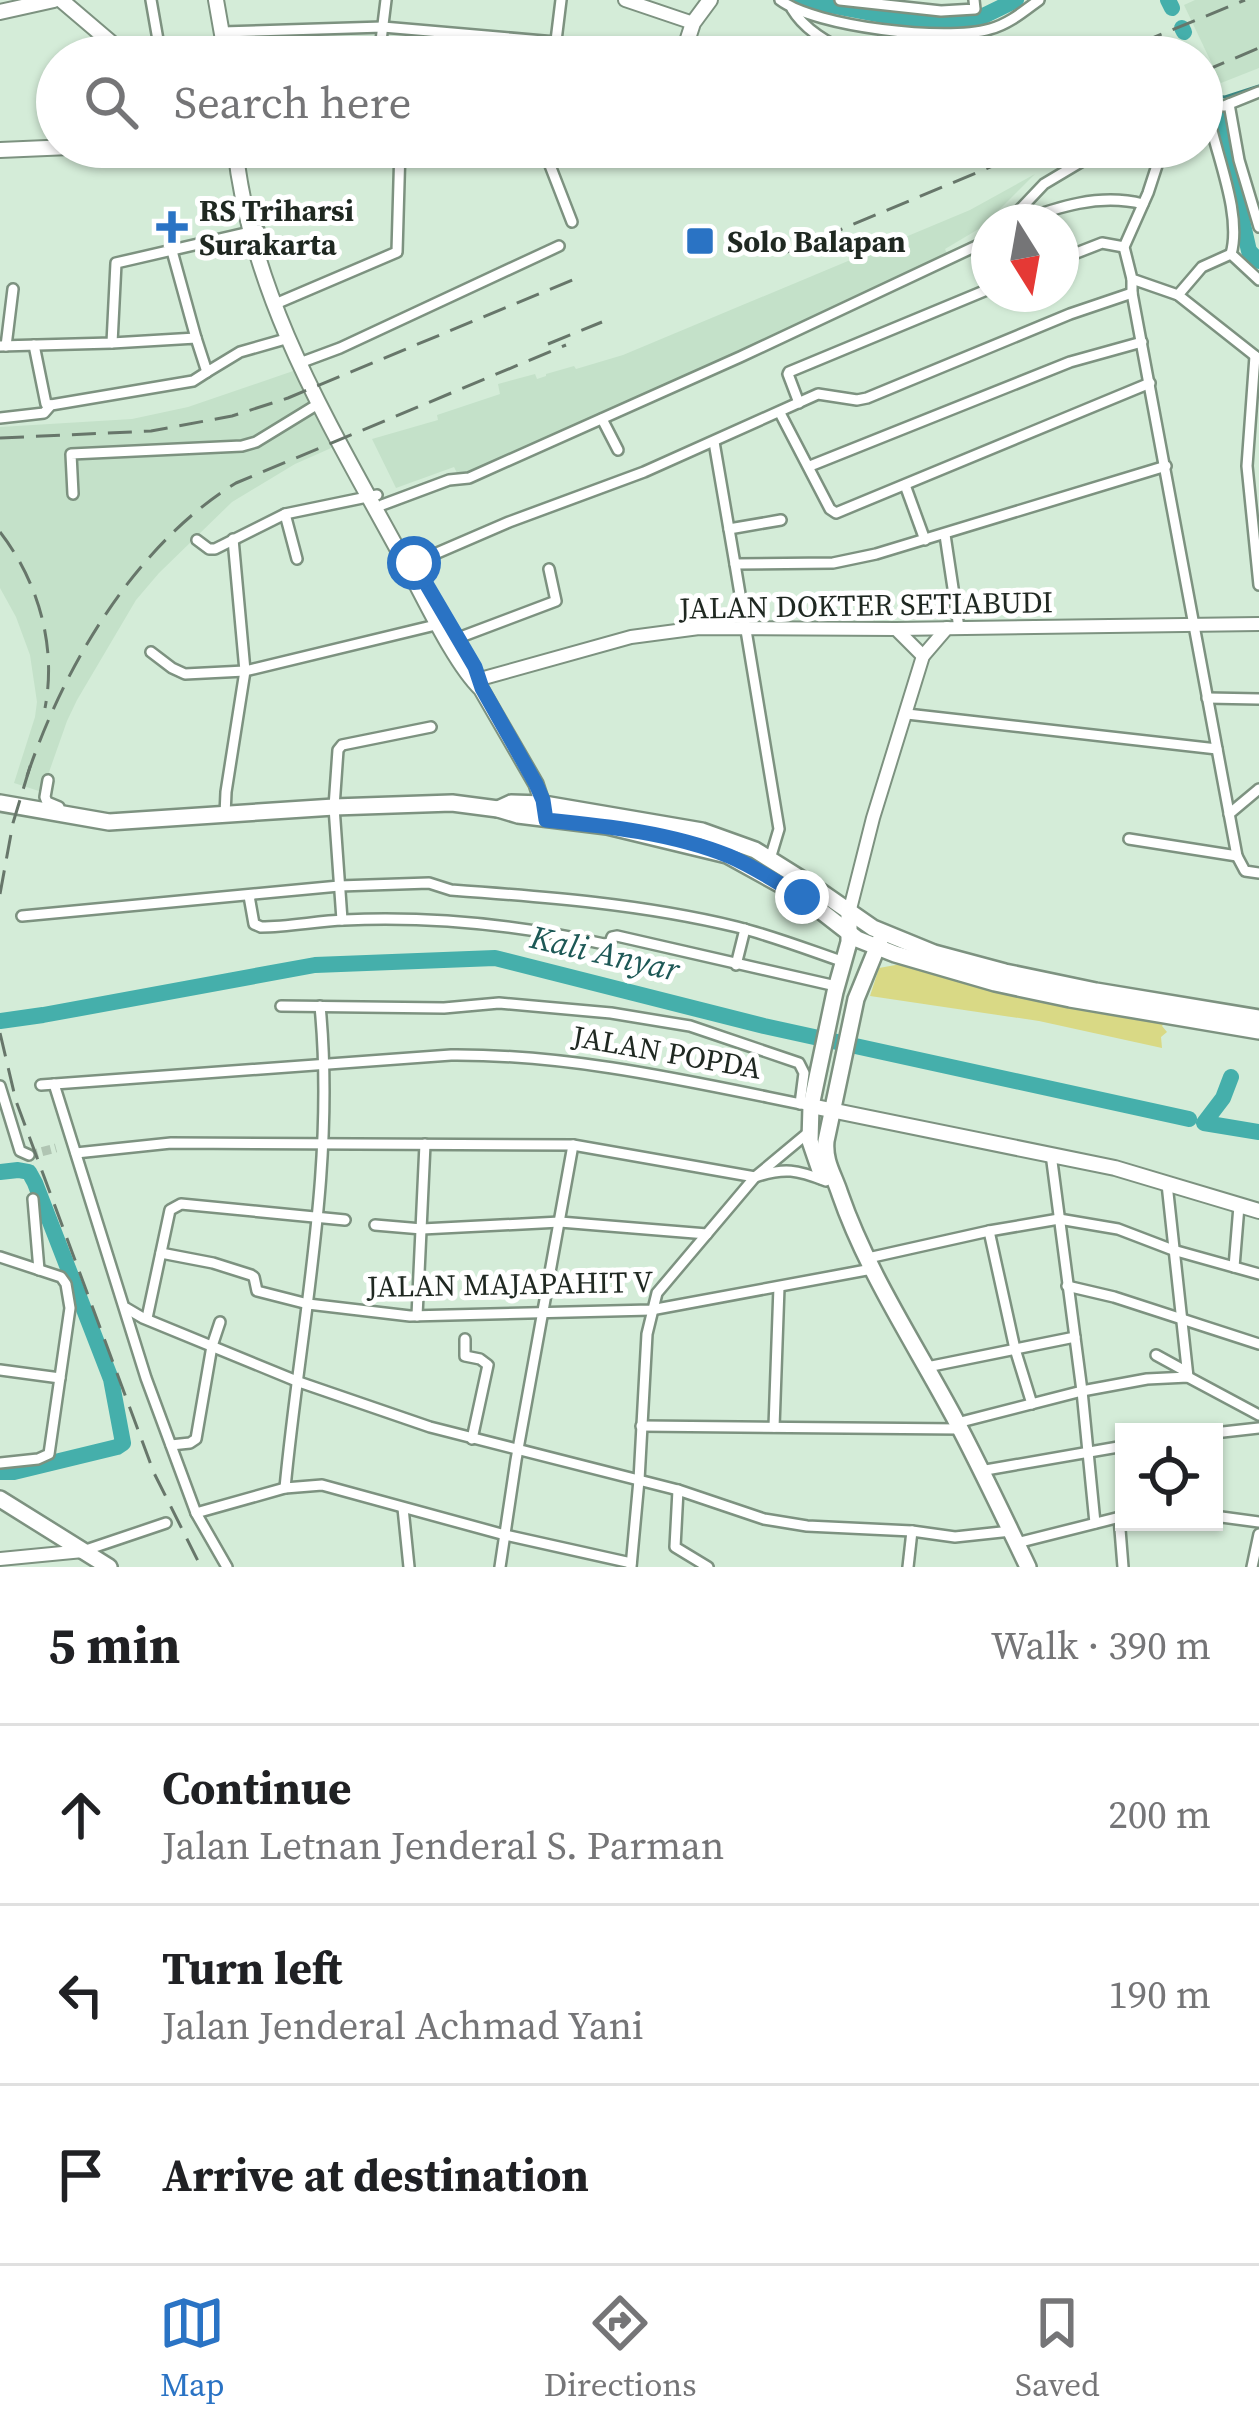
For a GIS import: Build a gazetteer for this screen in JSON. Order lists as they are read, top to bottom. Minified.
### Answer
{"streets":{"main road":["JALAN POPDA"],"street":["JALAN DOKTER SETIABUDI","JALAN MAJAPAHIT V"]},"water":["Kali Anyar"],"places":{"health":["RS Triharsi Surakarta"],"transit":["Solo Balapan"]},"north":"bottom","page":{"search":"Search here","heading":["5 min","Walk · 390 m"],"list":[["Continue","Jalan Letnan Jenderal S. Parman","200 m"],["Turn left","Jalan Jenderal Achmad Yani","190 m"],"Arrive at destination"],"nav":["Map","Directions","Saved"]}}
